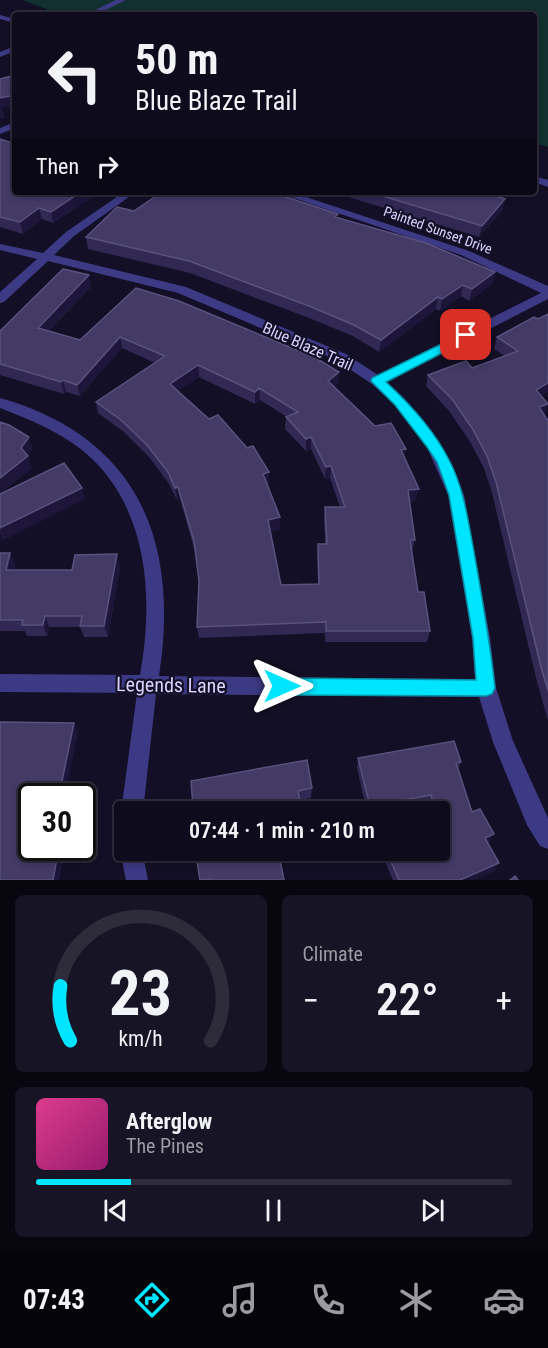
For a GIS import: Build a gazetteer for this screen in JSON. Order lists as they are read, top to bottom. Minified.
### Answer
{"streets":{"street":["Painted Sunset Drive","Blue Blaze Trail","Legends Lane"]},"crossings":[["Blue Blaze Trail","Legends Lane"]],"page":{"turn":["50 m","Blue Blaze Trail"],"then":"Then","limit":"30","trip":"07:44 · 1 min · 210 m","tile":"Climate","heat":["−","22°","+"],"song":["Afterglow","The Pines"],"tabs":"07:43","gauge":["23","km/h"]}}
